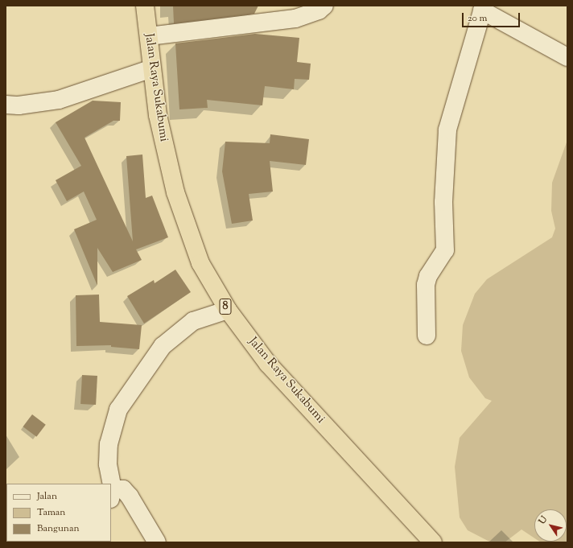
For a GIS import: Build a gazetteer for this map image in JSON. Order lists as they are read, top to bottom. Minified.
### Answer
{"streets":{"highway":["Jalan Raya Sukabumi","8"]},"legend":["Jalan","Taman","Bangunan"],"scale_bar":"20 m","north":"top left"}
